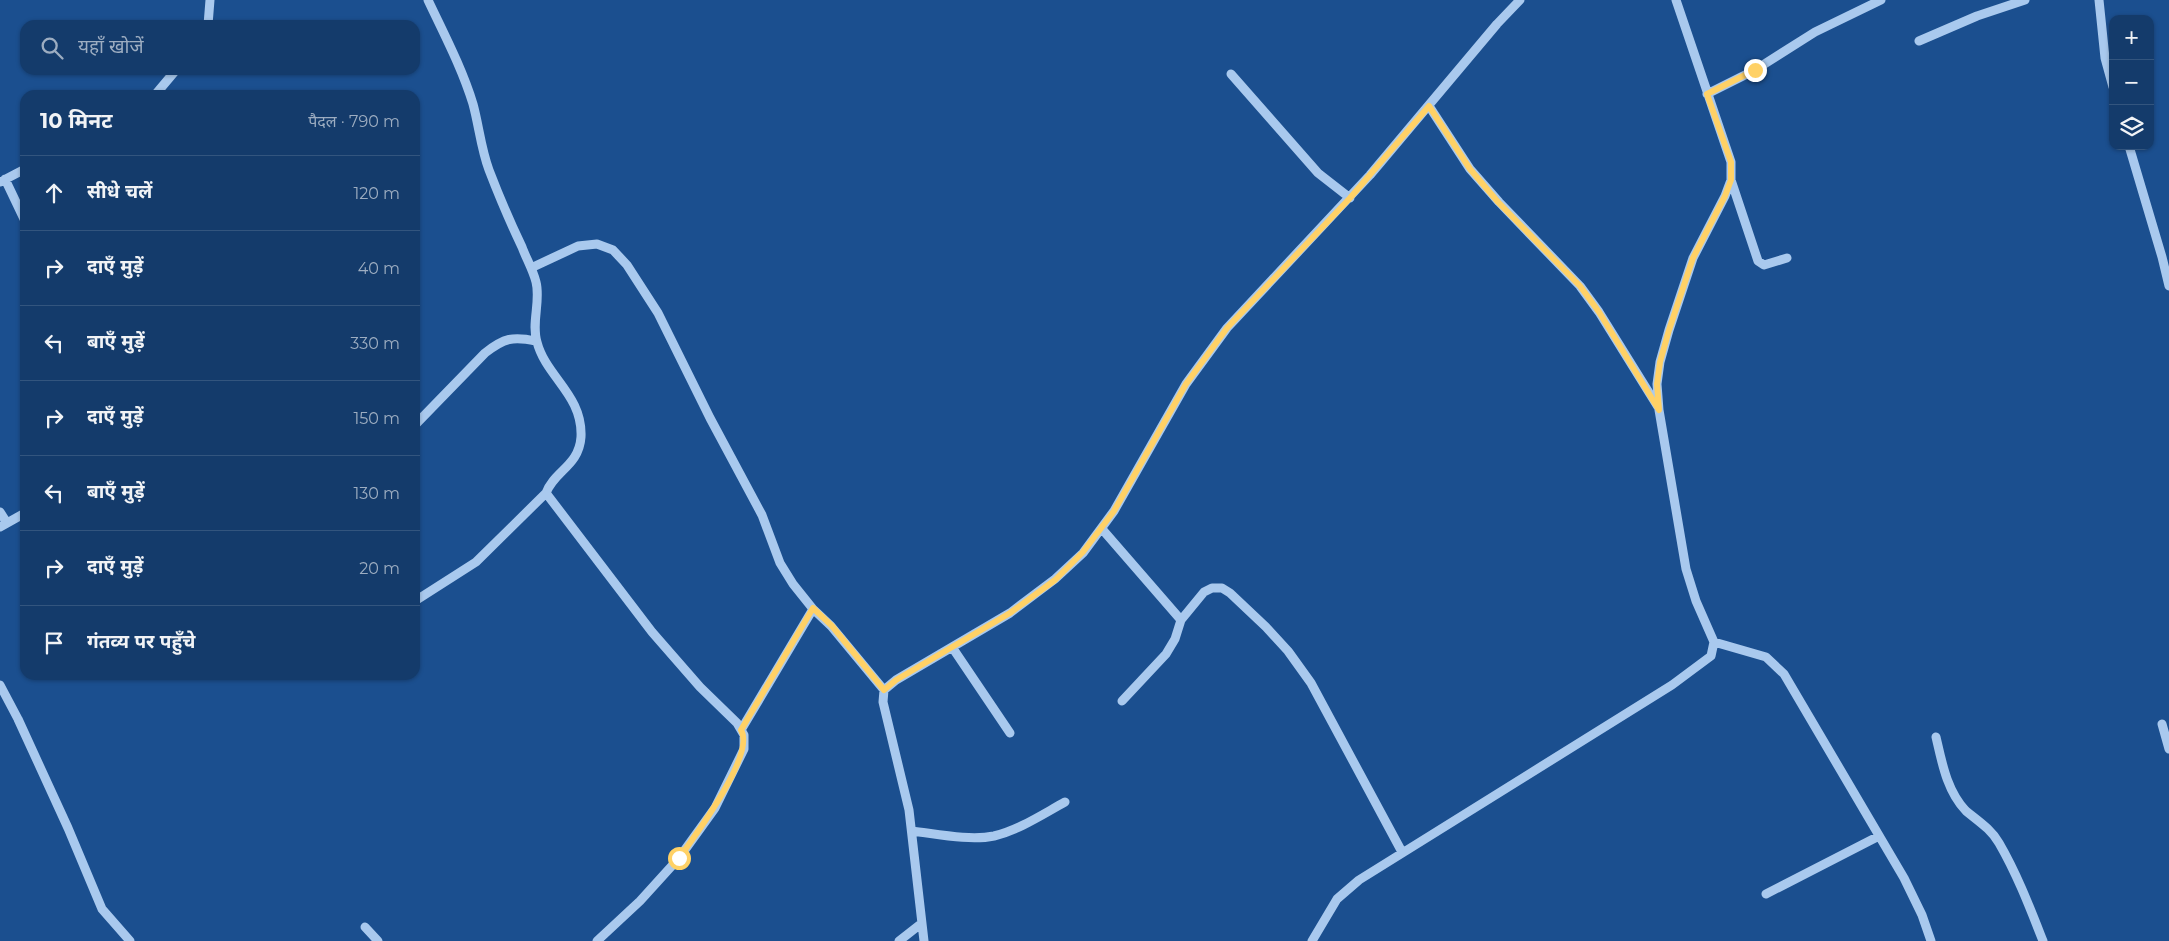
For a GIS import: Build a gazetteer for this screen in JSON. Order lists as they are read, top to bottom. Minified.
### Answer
{"page":{"map_buttons":["+","−"],"search":"यहाँ खोजें","heading":["10 मिनट","पैदल · 790 m"],"list":[["सीधे चलें","120 m"],["दाएँ मुड़ें","40 m"],["बाएँ मुड़ें","330 m"],["दाएँ मुड़ें","150 m"],["बाएँ मुड़ें","130 m"],["दाएँ मुड़ें","20 m"],"गंतव्य पर पहुँचे"]}}
